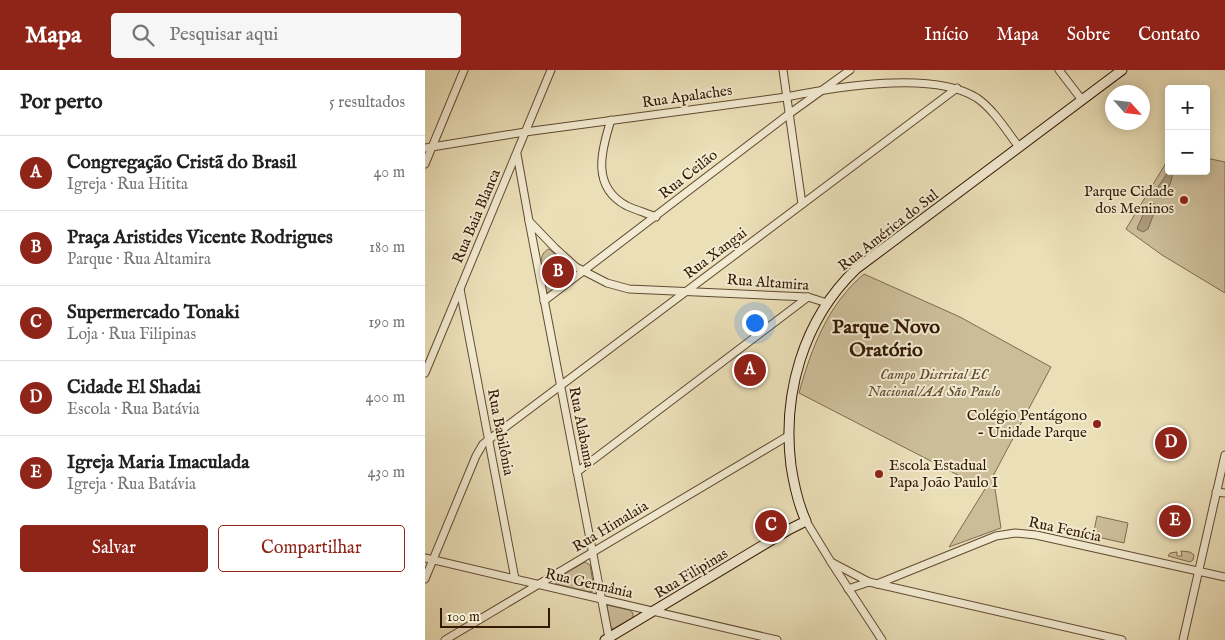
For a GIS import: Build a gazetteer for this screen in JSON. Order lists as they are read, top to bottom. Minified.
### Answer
{"streets":{"main road":["Rua América do Sul","Rua Filipinas"],"street":["Rua Apalaches","Rua Ceilão","Rua Baia Blanca","Rua Xangai","Rua Altamira","Rua Alabama","Rua Babilônia","Rua Himalaia","Rua Fenícia","Rua Germânia"]},"crossings":[["Rua Apalaches","Rua Ceilão"],["Rua Apalaches","Rua Baia Blanca"],["Rua Apalaches","Rua América do Sul"],["Rua Apalaches","Rua Xangai"],["Rua Ceilão","Rua Altamira"],["Rua Ceilão","Rua Alabama"],["Rua Baia Blanca","Rua Babilônia"],["Rua América do Sul","Rua Altamira"],["Rua América do Sul","Rua Himalaia"],["Rua América do Sul","Rua Filipinas"],["Rua Xangai","Rua Altamira"],["Rua Xangai","Rua Alabama"],["Rua Xangai","Rua Babilônia"],["Rua Xangai","Rua Germânia"],["Rua Altamira","Rua Alabama"],["Rua Alabama","Rua Himalaia"],["Rua Alabama","Rua Filipinas"],["Rua Alabama","Rua Germânia"],["Rua Babilônia","Rua Germânia"],["Rua Himalaia","Rua Germânia"],["Rua Filipinas","Rua Germânia"]],"districts":["Parque Novo Oratório"],"parks":["Campo Distrital EC Nacional/AA São Paulo"],"places":["Parque Cidade dos Meninos","Colégio Pentágono - Unidade Parque","Escola Estadual Papa João Paulo I"],"scale_bar":"100 m","north":"bottom right","page":{"header":"Mapa","search":"Pesquisar aqui","nav":["Início","Mapa","Sobre","Contato"],"heading":["Por perto","5 resultados"],"map_buttons":["+","−"],"list":[{"mark":"A","name":"Congregação Cristã do Brasil","note":"Igreja · Rua Hitita","value":"40 m"},{"mark":"B","name":"Praça Aristides Vicente Rodrigues","note":"Parque · Rua Altamira","value":"180 m"},{"mark":"C","name":"Supermercado Tonaki","note":"Loja · Rua Filipinas","value":"190 m"},{"mark":"D","name":"Cidade El Shadai","note":"Escola · Rua Batávia","value":"400 m"},{"mark":"E","name":"Igreja Maria Imaculada","note":"Igreja · Rua Batávia","value":"430 m"}],"pins":["B","A","D","E","C"],"buttons":["Salvar","Compartilhar"],"scale":"100 m"}}
